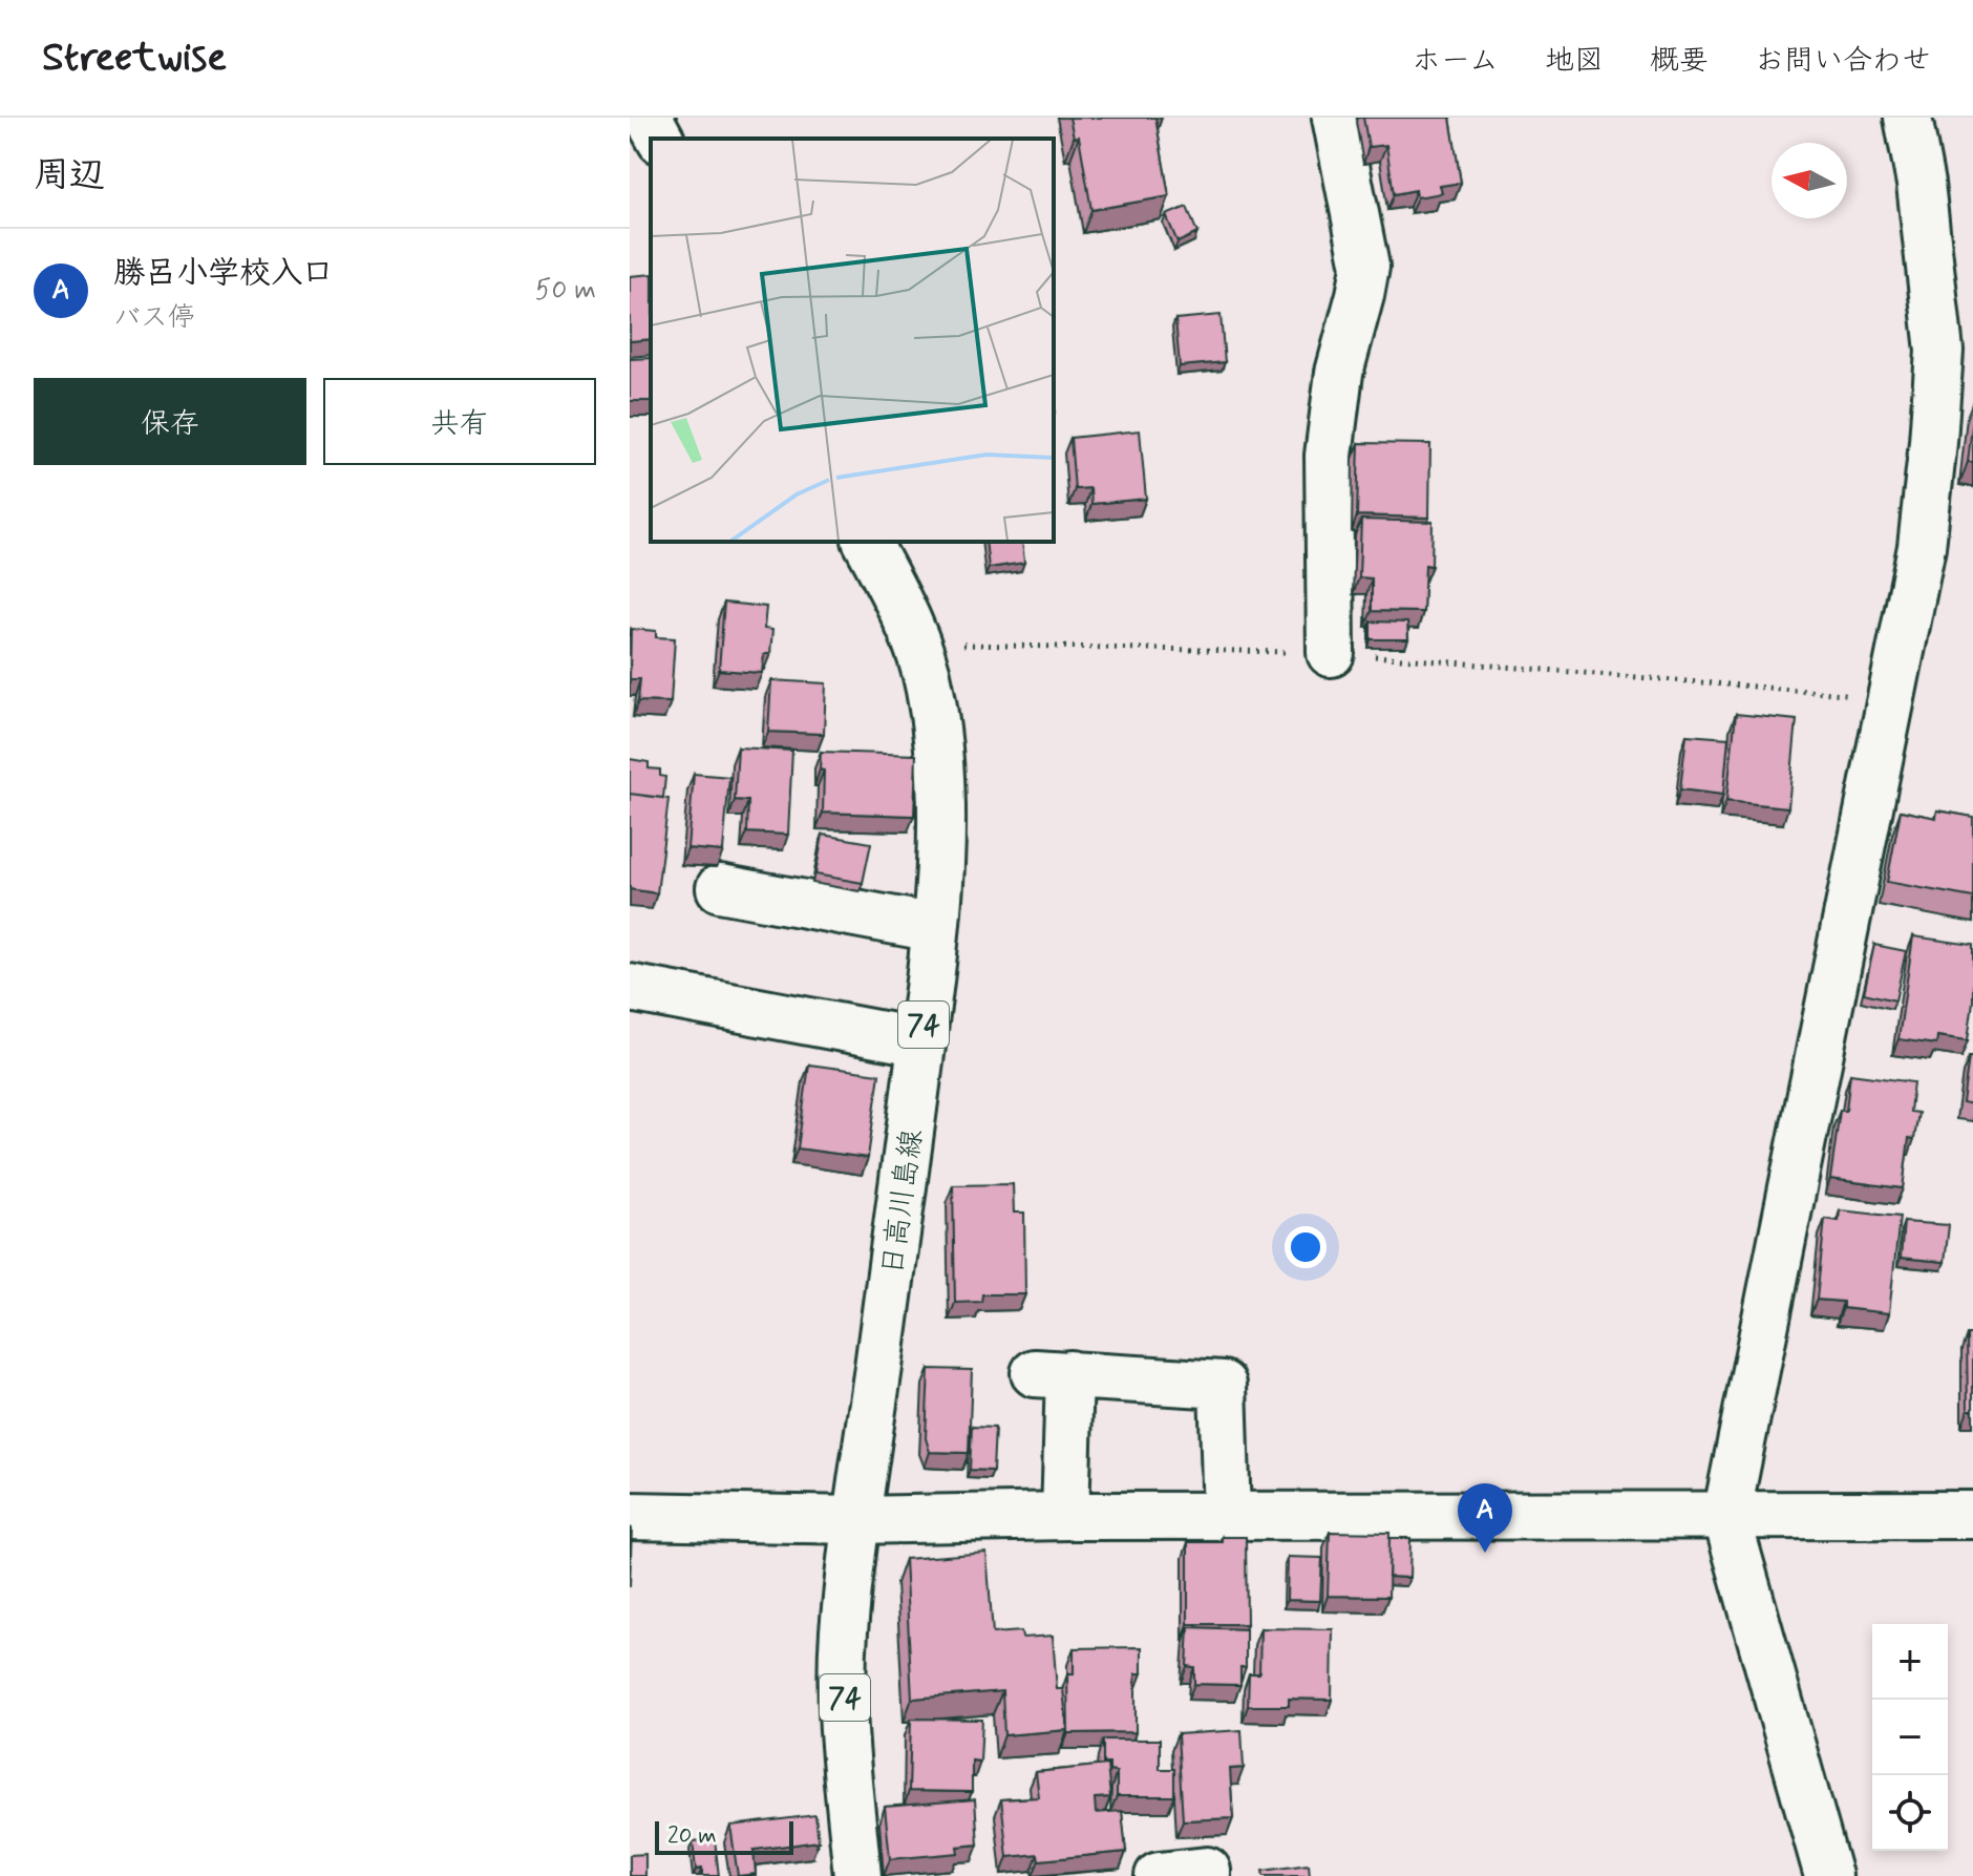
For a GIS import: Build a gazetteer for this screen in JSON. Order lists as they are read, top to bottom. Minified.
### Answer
{"streets":{"street":["74","日高川島線"]},"scale_bar":"20 m","north":"left","page":{"header":"Streetwise","nav":["ホーム","地図","概要","お問い合わせ"],"heading":"周辺","list":[{"mark":"A","name":"勝呂小学校入口","note":"バス停","value":"50 m"}],"buttons":["保存","共有"],"pins":"A","map_buttons":["+","−"],"scale":"20 m"}}
